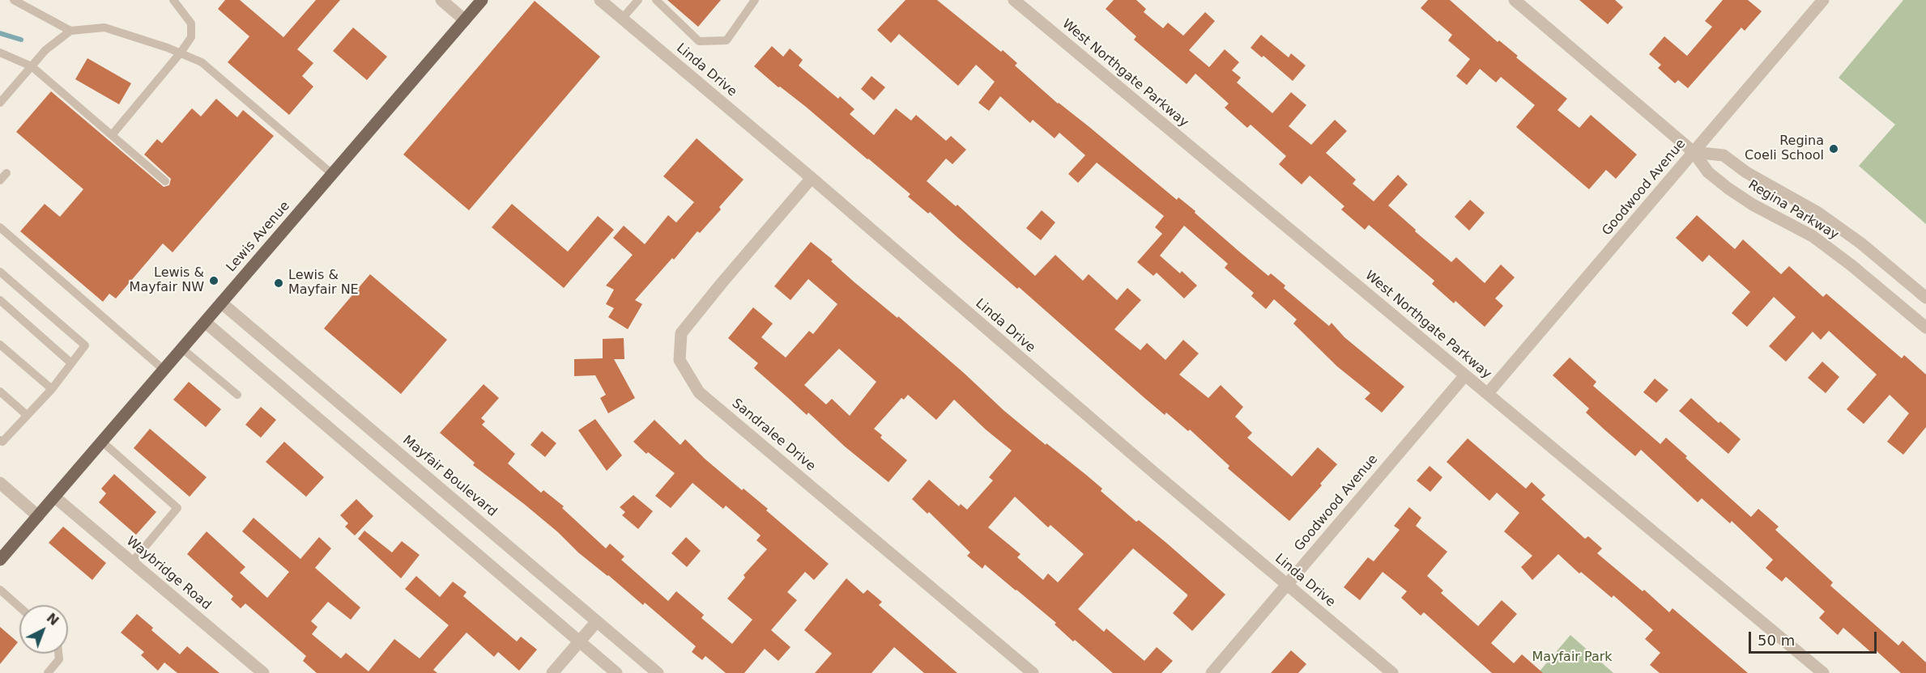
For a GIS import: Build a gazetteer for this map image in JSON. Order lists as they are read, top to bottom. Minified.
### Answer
{"streets":{"main road":["Lewis Avenue"],"street":["Linda Drive","West Northgate Parkway","Goodwood Avenue","Regina Parkway","Sandralee Drive","Mayfair Boulevard","Waybridge Road"]},"crossings":[["Linda Drive","Goodwood Avenue"],["Linda Drive","Sandralee Drive"],["West Northgate Parkway","Goodwood Avenue"],["Goodwood Avenue","Regina Parkway"],["Lewis Avenue","Mayfair Boulevard"],["Lewis Avenue","Waybridge Road"]],"parks":["Mayfair Park"],"places":["Regina Coeli School","Lewis & Mayfair NW","Lewis & Mayfair NE"],"scale_bar":"50 m","north":"top right"}
